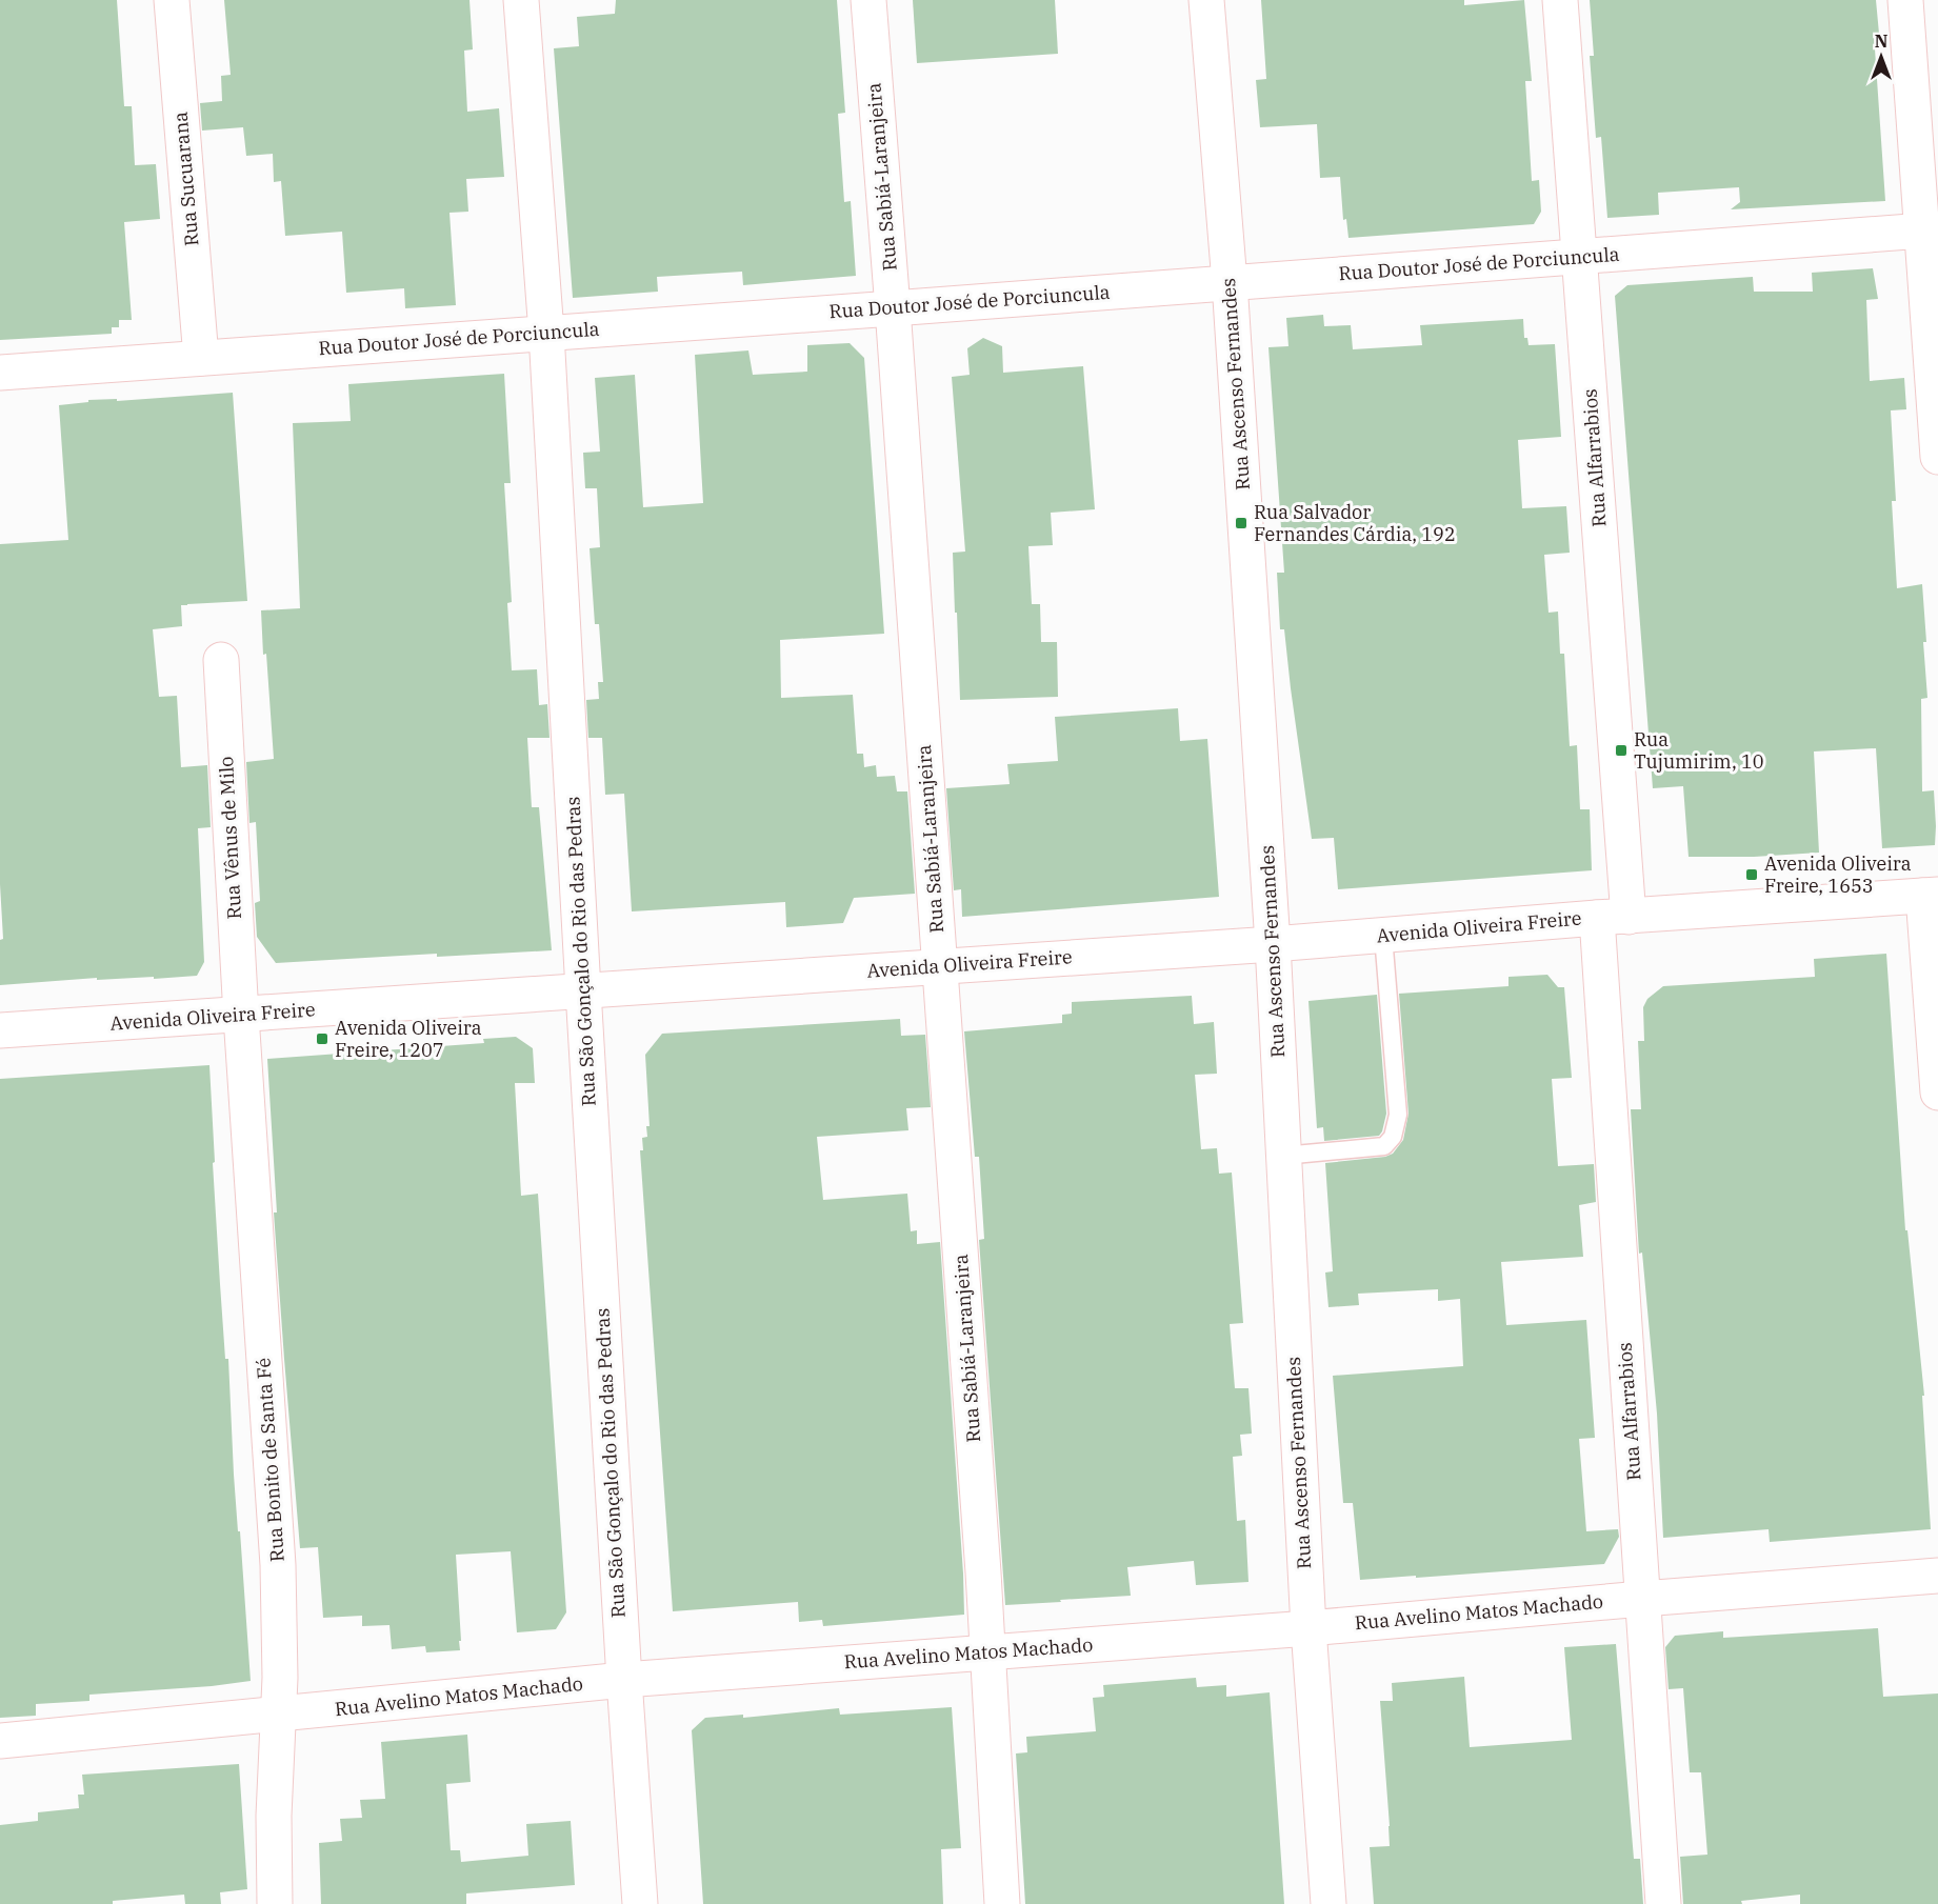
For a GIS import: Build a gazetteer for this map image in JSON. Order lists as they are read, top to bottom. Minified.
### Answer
{"streets":{"street":["Rua Sabiá-Laranjeira","Rua Sucuarana","Rua Doutor José de Porciuncula","Rua Ascenso Fernandes","Rua Alfarrabios","Rua Vênus de Milo","Avenida Oliveira Freire","Rua São Gonçalo do Rio das Pedras","Rua Bonito de Santa Fé","Rua Avelino Matos Machado"]},"crossings":[["Rua Sabiá-Laranjeira","Rua Doutor José de Porciuncula"],["Rua Sabiá-Laranjeira","Avenida Oliveira Freire"],["Rua Sabiá-Laranjeira","Rua Avelino Matos Machado"],["Rua Sucuarana","Rua Doutor José de Porciuncula"],["Rua Doutor José de Porciuncula","Rua Ascenso Fernandes"],["Rua Doutor José de Porciuncula","Rua Alfarrabios"],["Rua Doutor José de Porciuncula","Rua São Gonçalo do Rio das Pedras"],["Rua Ascenso Fernandes","Avenida Oliveira Freire"],["Rua Ascenso Fernandes","Rua Avelino Matos Machado"],["Rua Alfarrabios","Avenida Oliveira Freire"],["Rua Alfarrabios","Rua Avelino Matos Machado"],["Rua Vênus de Milo","Avenida Oliveira Freire"],["Rua Vênus de Milo","Rua Bonito de Santa Fé"],["Avenida Oliveira Freire","Rua São Gonçalo do Rio das Pedras"],["Avenida Oliveira Freire","Rua Bonito de Santa Fé"],["Rua São Gonçalo do Rio das Pedras","Rua Avelino Matos Machado"],["Rua Bonito de Santa Fé","Rua Avelino Matos Machado"]],"places":{"transit":["Rua Salvador Fernandes Cárdia, 192","Rua Tujumirim, 10","Avenida Oliveira Freire, 1653","Avenida Oliveira Freire, 1207"]},"north":"top"}
